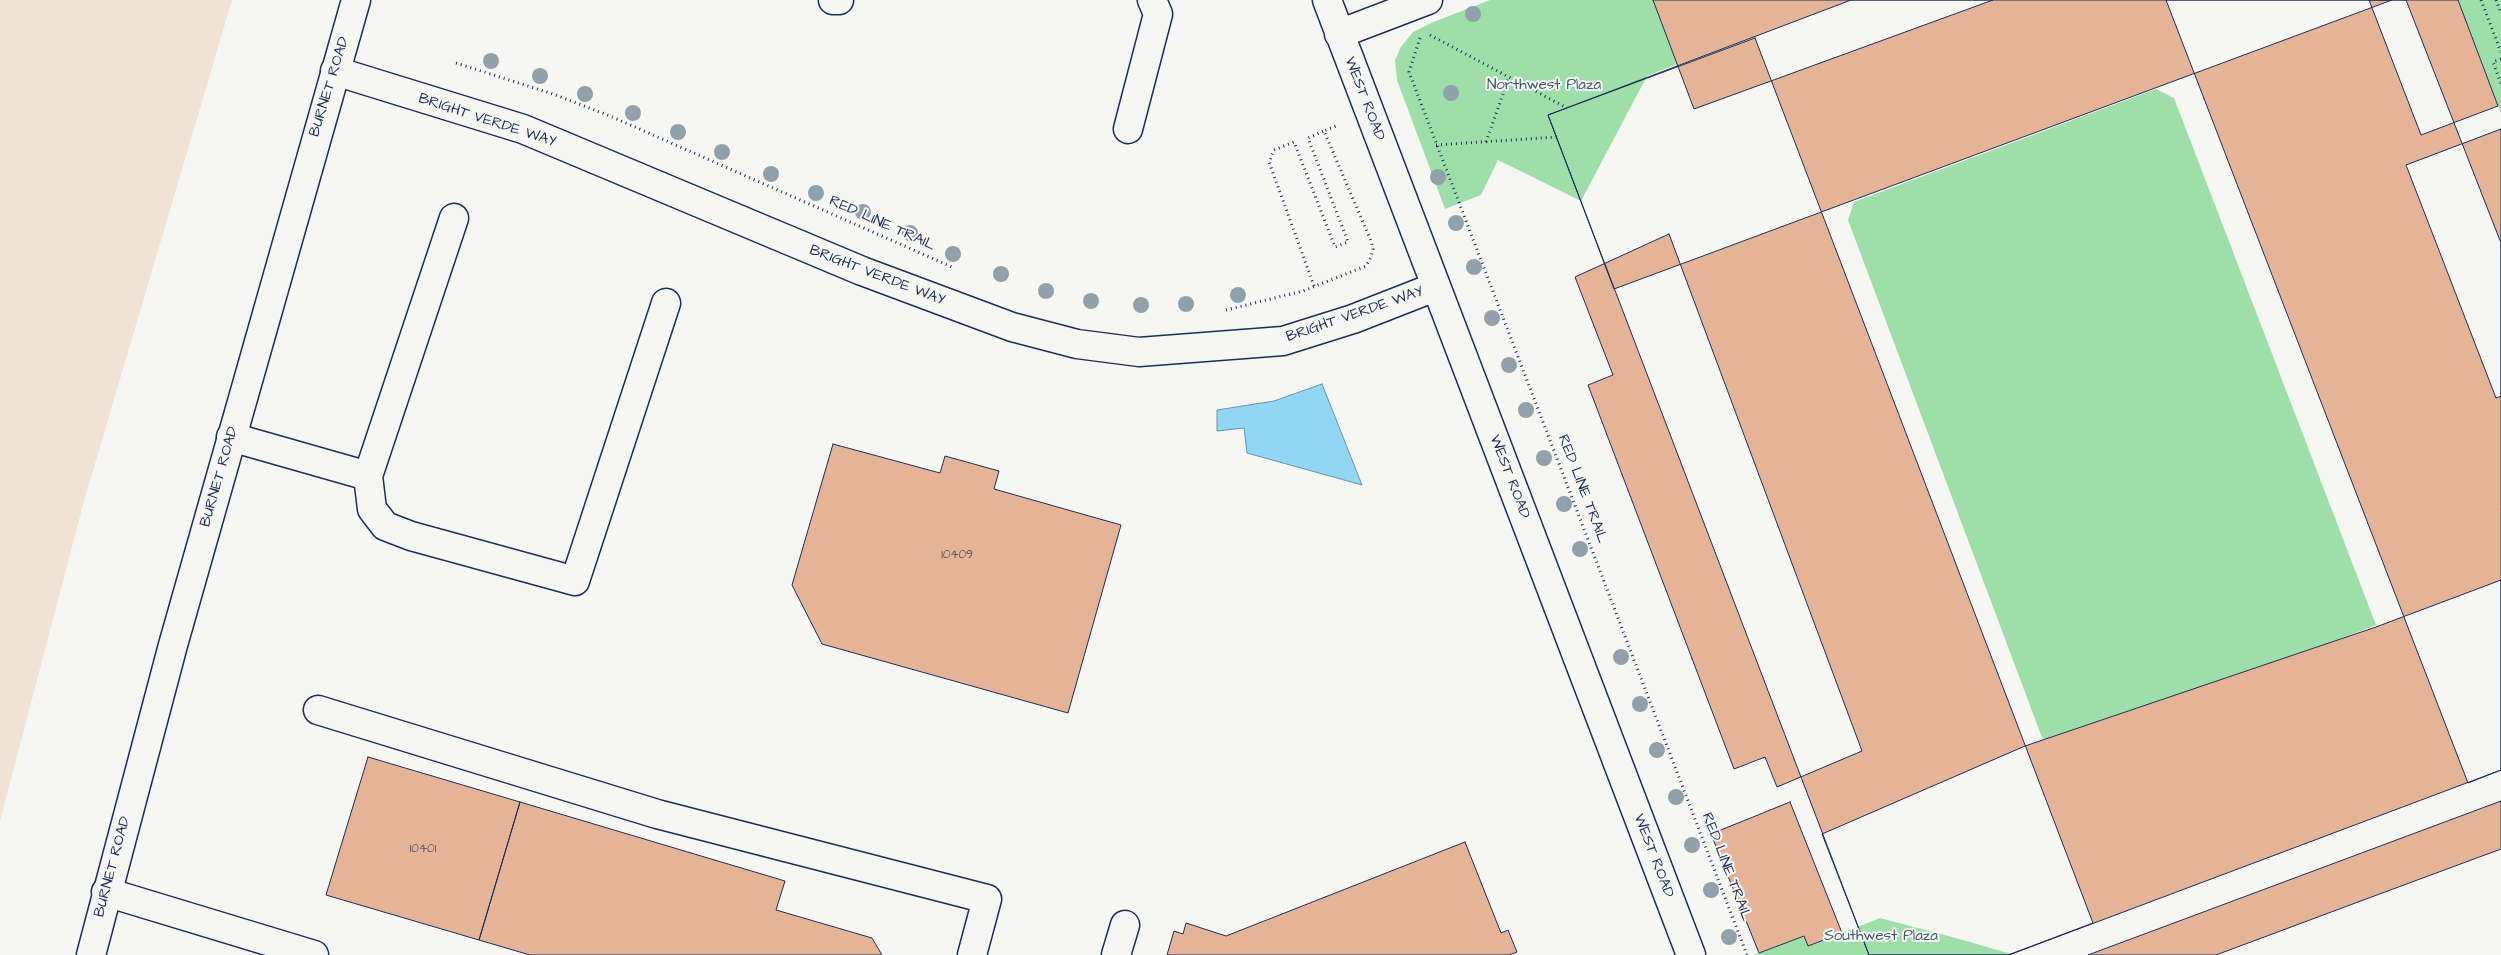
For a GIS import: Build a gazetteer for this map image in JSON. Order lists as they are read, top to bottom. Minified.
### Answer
{"streets":{"street":["BURNET ROAD","WEST ROAD","BRIGHT VERDE WAY"],"path":["RED LINE TRAIL"]},"crossings":[["BURNET ROAD","BRIGHT VERDE WAY"],["WEST ROAD","BRIGHT VERDE WAY"]],"parks":["Northwest Plaza","Southwest Plaza"],"house_numbers":["10409","10401"]}
